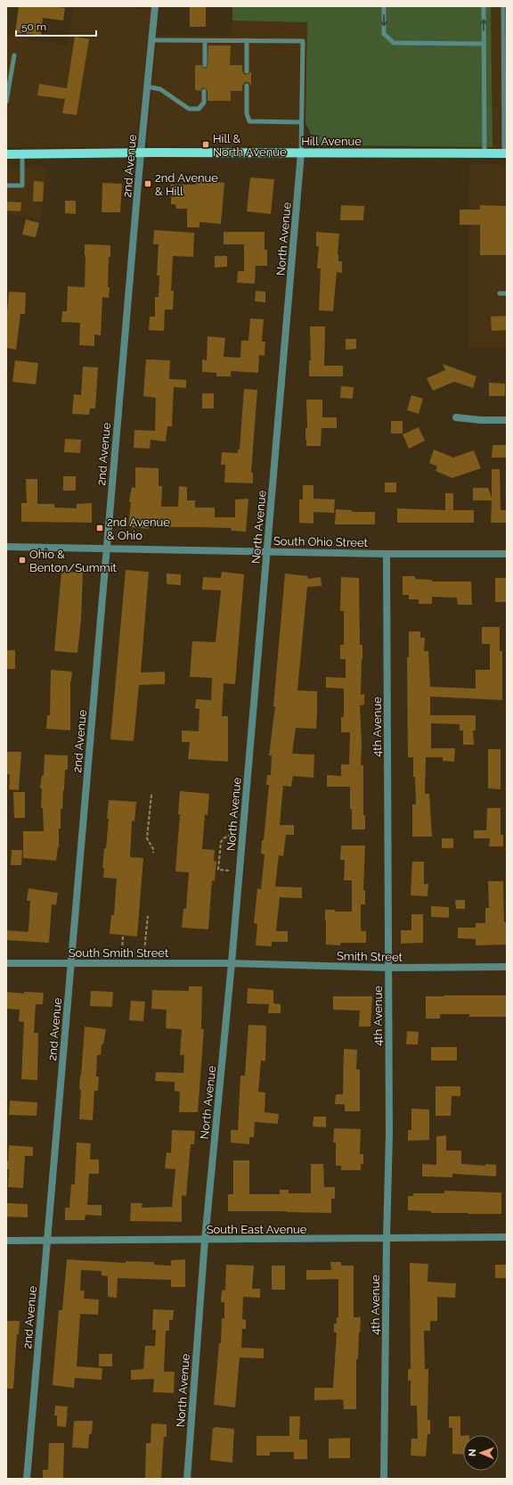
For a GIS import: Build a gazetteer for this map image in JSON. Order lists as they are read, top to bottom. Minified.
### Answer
{"streets":{"main road":["Hill Avenue"],"street":["2nd Avenue","North Avenue","South Ohio Street","4th Avenue","South Smith Street","Smith Street","South East Avenue"]},"crossings":[["Hill Avenue","2nd Avenue"],["Hill Avenue","North Avenue"],["2nd Avenue","South Ohio Street"],["2nd Avenue","South Smith Street"],["2nd Avenue","South East Avenue"],["North Avenue","South Ohio Street"],["North Avenue","South Smith Street"],["North Avenue","Smith Street"],["North Avenue","South East Avenue"],["South Ohio Street","4th Avenue"],["4th Avenue","Smith Street"],["4th Avenue","South East Avenue"],["South Smith Street","Smith Street"]],"places":{"transit":["Hill & North Avenue","2nd Avenue & Hill","2nd Avenue & Ohio","Ohio & Benton/Summit"]},"scale_bar":"50 m","north":"left"}
